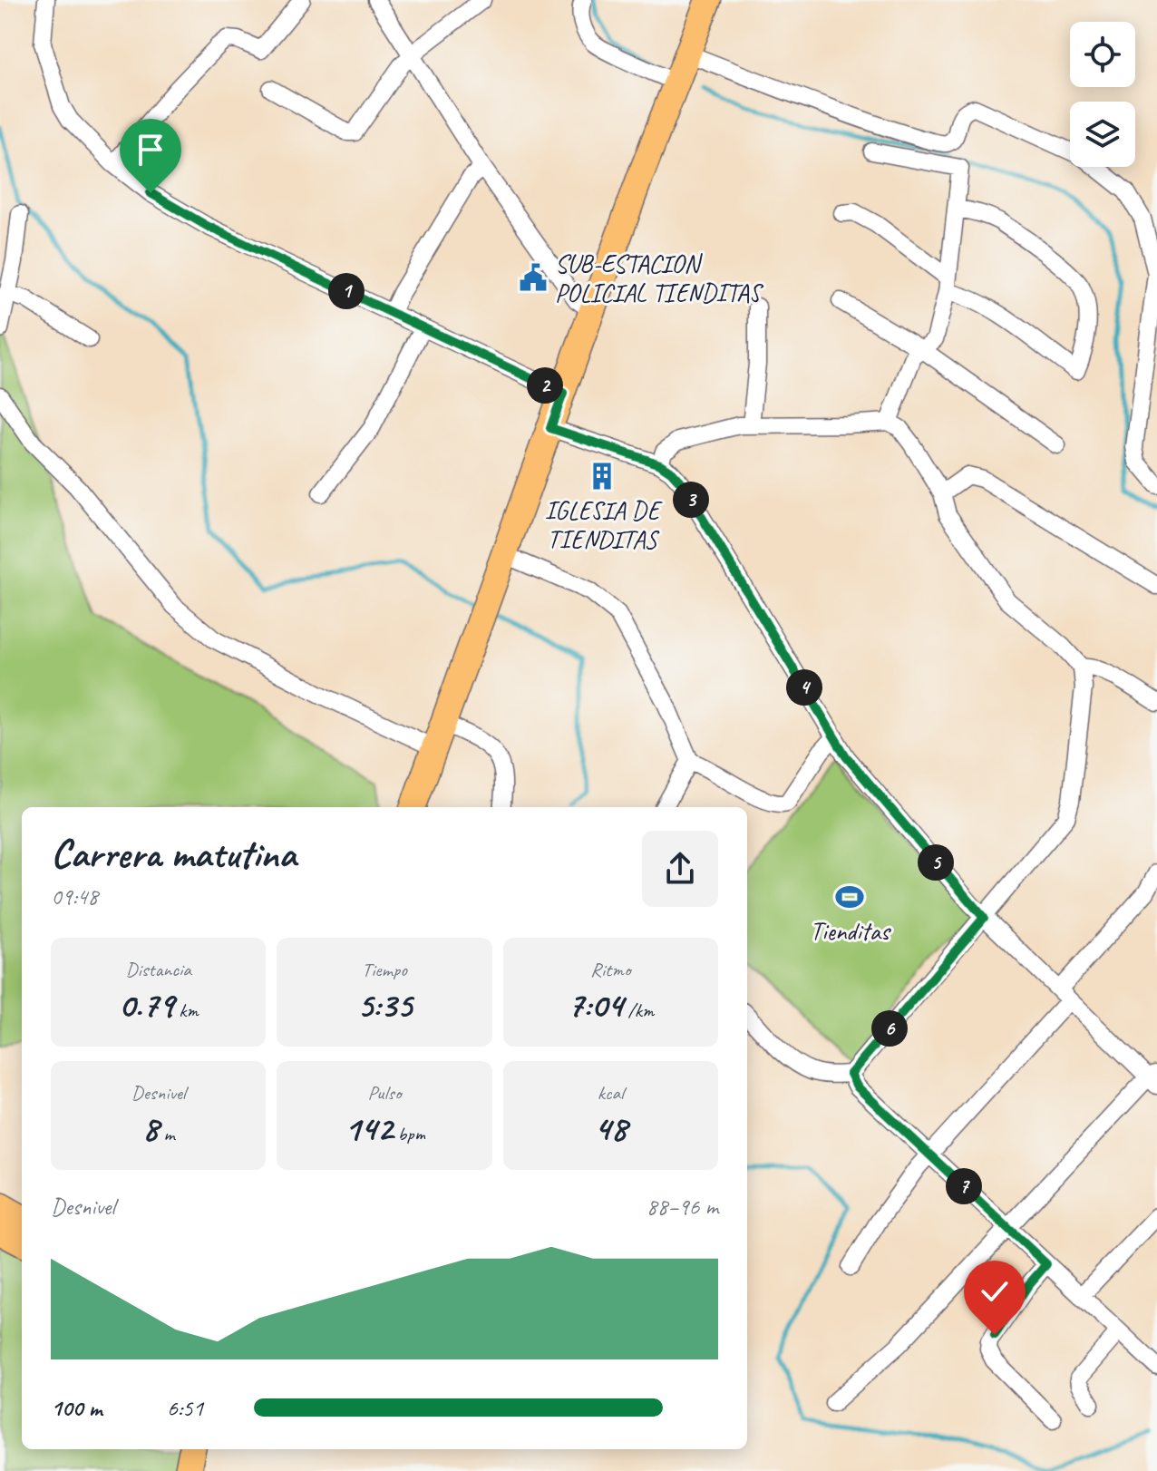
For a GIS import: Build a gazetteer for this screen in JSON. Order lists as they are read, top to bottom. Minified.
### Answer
{"places":{"public building":["SUB-ESTACION POLICIAL TIENDITAS"],"building":["IGLESIA DE TIENDITAS"],"sports":["Tienditas"]},"page":{"pins":["1","2","3","4","5","6","7"],"heading":["Carrera matutina","09:48"],"stats":[["Distancia","0.79 km"],["Tiempo","5:35"],["Ritmo","7:04 /km"],["Desnivel","8 m"],["Pulso","142 bpm"],["kcal","48"]],"chart":["Desnivel","88–96 m"],"list":[{"name":"100 m","note":"6:51"}]}}
